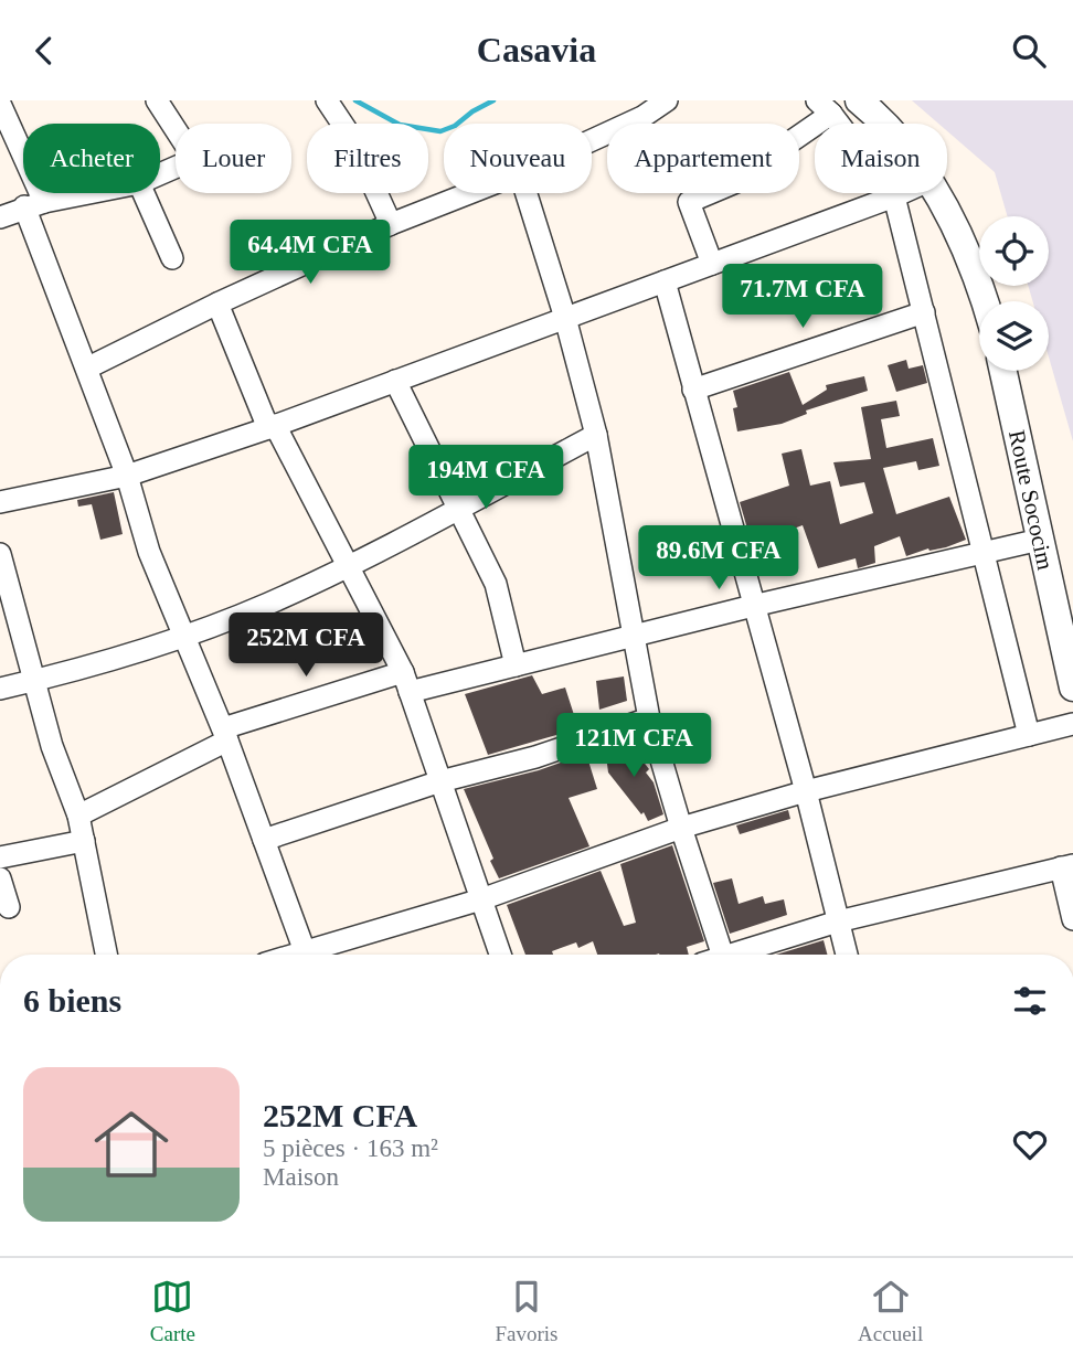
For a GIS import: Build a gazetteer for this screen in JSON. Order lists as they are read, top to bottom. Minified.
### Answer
{"streets":{"street":["Route Sococim"]},"page":{"header":"Casavia","chip":["Acheter","Louer","Filtres","Nouveau","Appartement","Maison"],"price":["64.4M CFA","71.7M CFA","194M CFA","89.6M CFA","252M CFA","121M CFA"],"heading":"6 biens","list":[{"name":"252M CFA","note":"5 pièces · 163 m² · Maison"}],"tabs":["Carte","Favoris","Accueil"]}}
